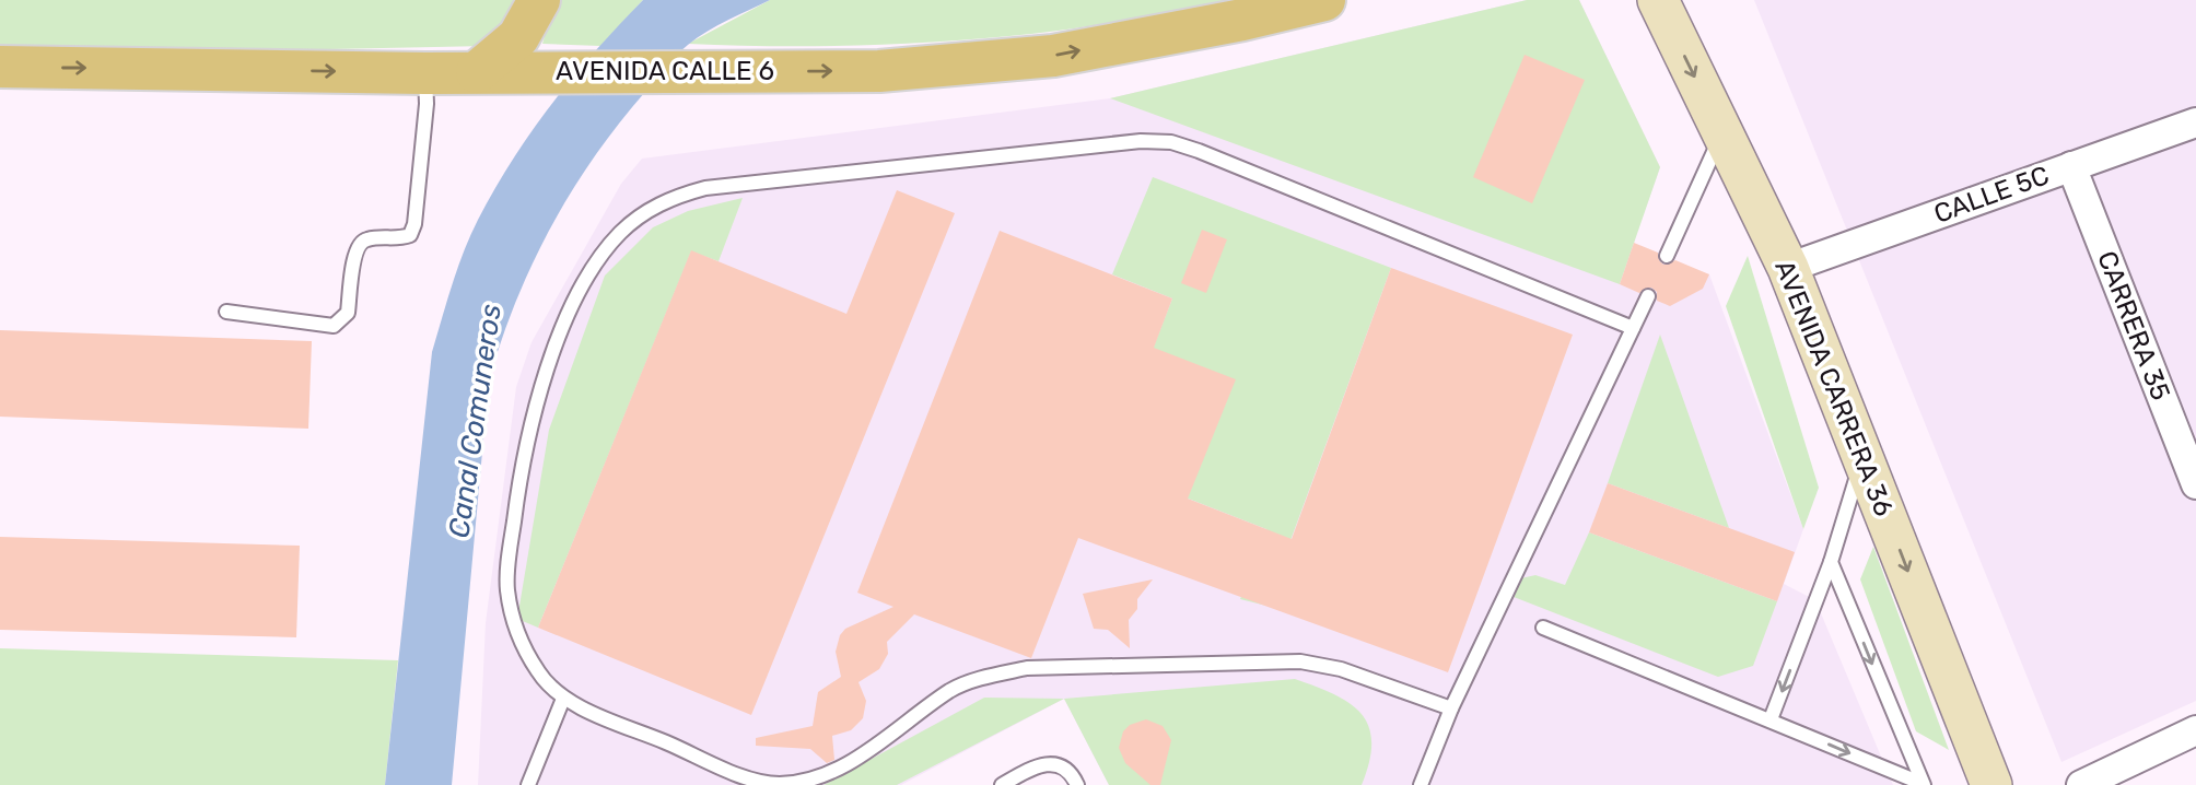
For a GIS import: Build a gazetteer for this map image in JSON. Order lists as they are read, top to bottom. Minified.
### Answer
{"streets":{"main road":["AVENIDA CALLE 6","AVENIDA CARRERA 36"],"street":["CALLE 5C","CARRERA 35"]},"crossings":[["CALLE 5C","CARRERA 35"],["CALLE 5C","AVENIDA CARRERA 36"]],"one_way":["AVENIDA CALLE 6","AVENIDA CARRERA 36"],"water":["Canal Comuneros"]}
